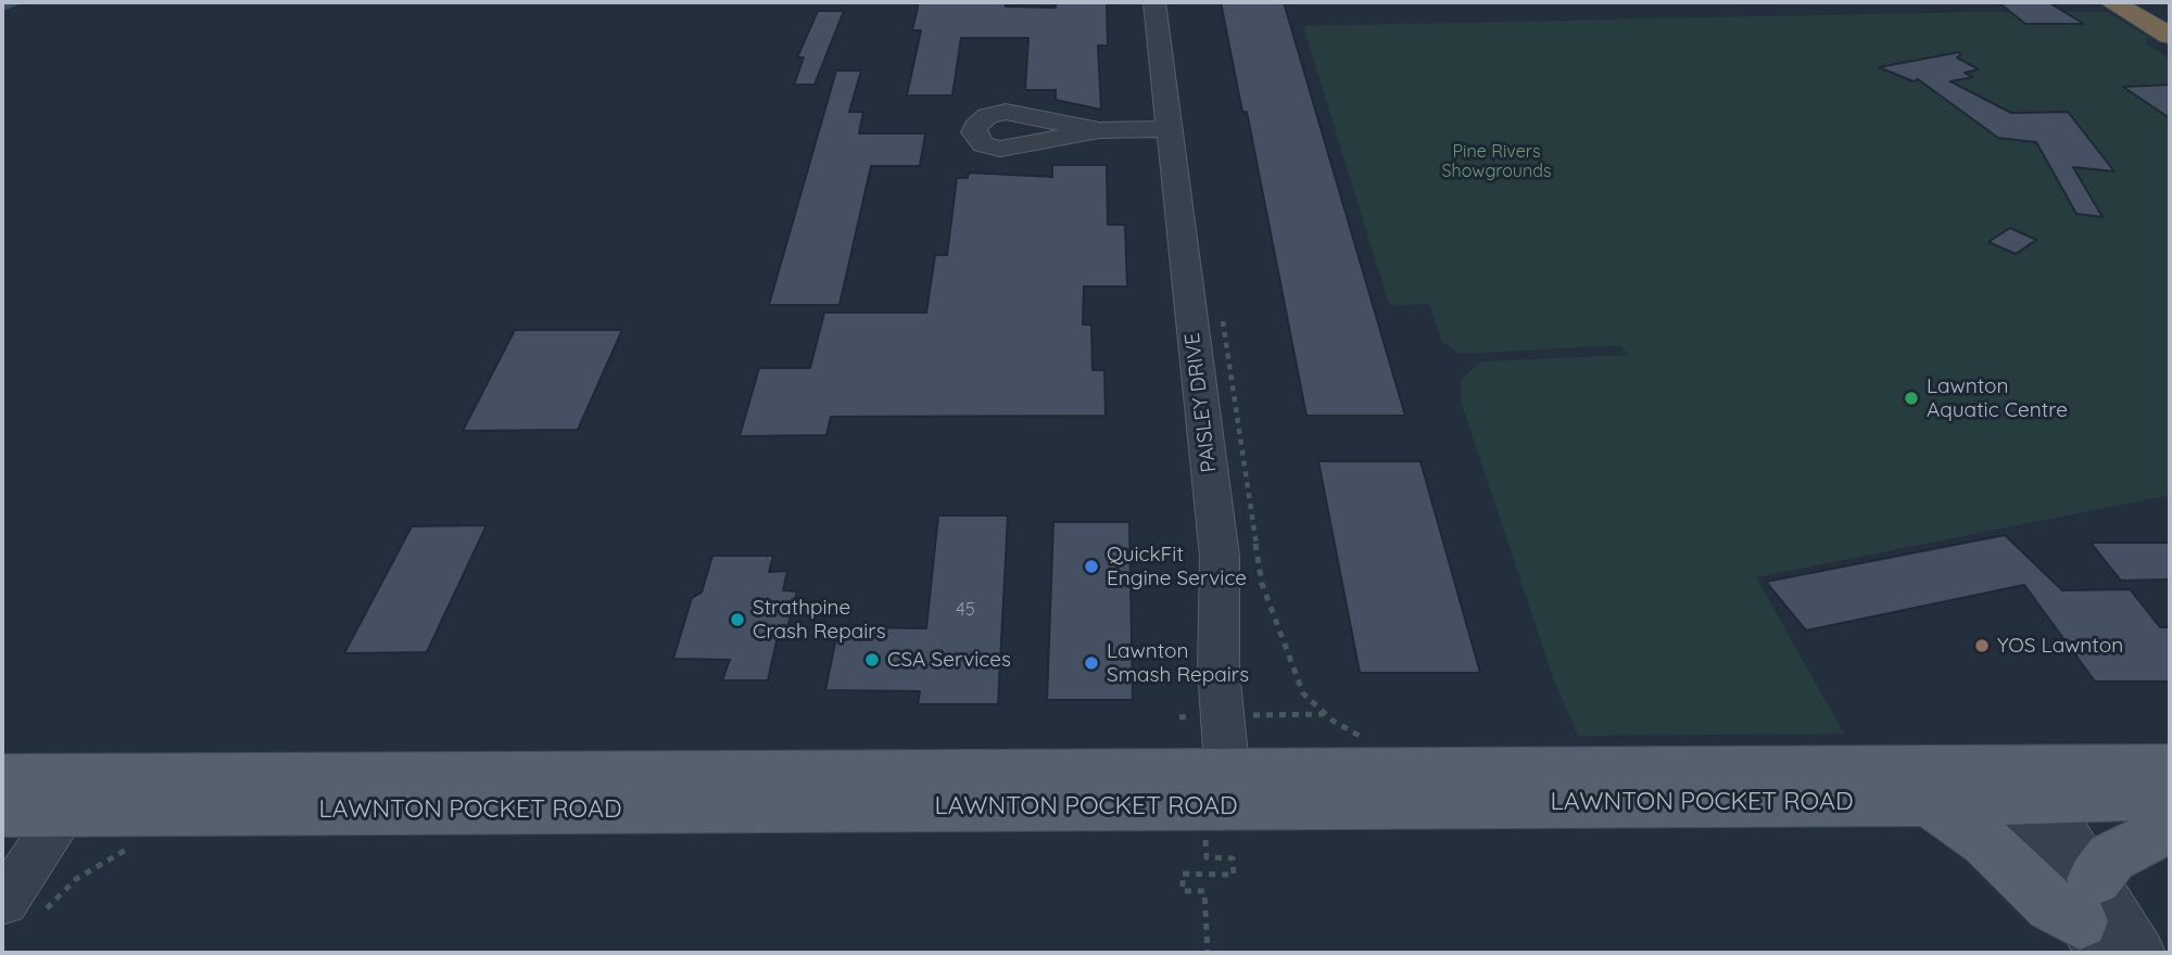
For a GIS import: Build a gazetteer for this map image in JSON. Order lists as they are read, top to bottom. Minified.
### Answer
{"streets":{"main road":["LAWNTON POCKET ROAD"],"street":["PAISLEY DRIVE"]},"crossings":[["PAISLEY DRIVE","LAWNTON POCKET ROAD"]],"parks":["Pine Rivers Showgrounds"],"places":["Lawnton Aquatic Centre","QuickFit Engine Service","Strathpine Crash Repairs","YOS Lawnton","CSA Services","Lawnton Smash Repairs"],"house_numbers":["45"]}
